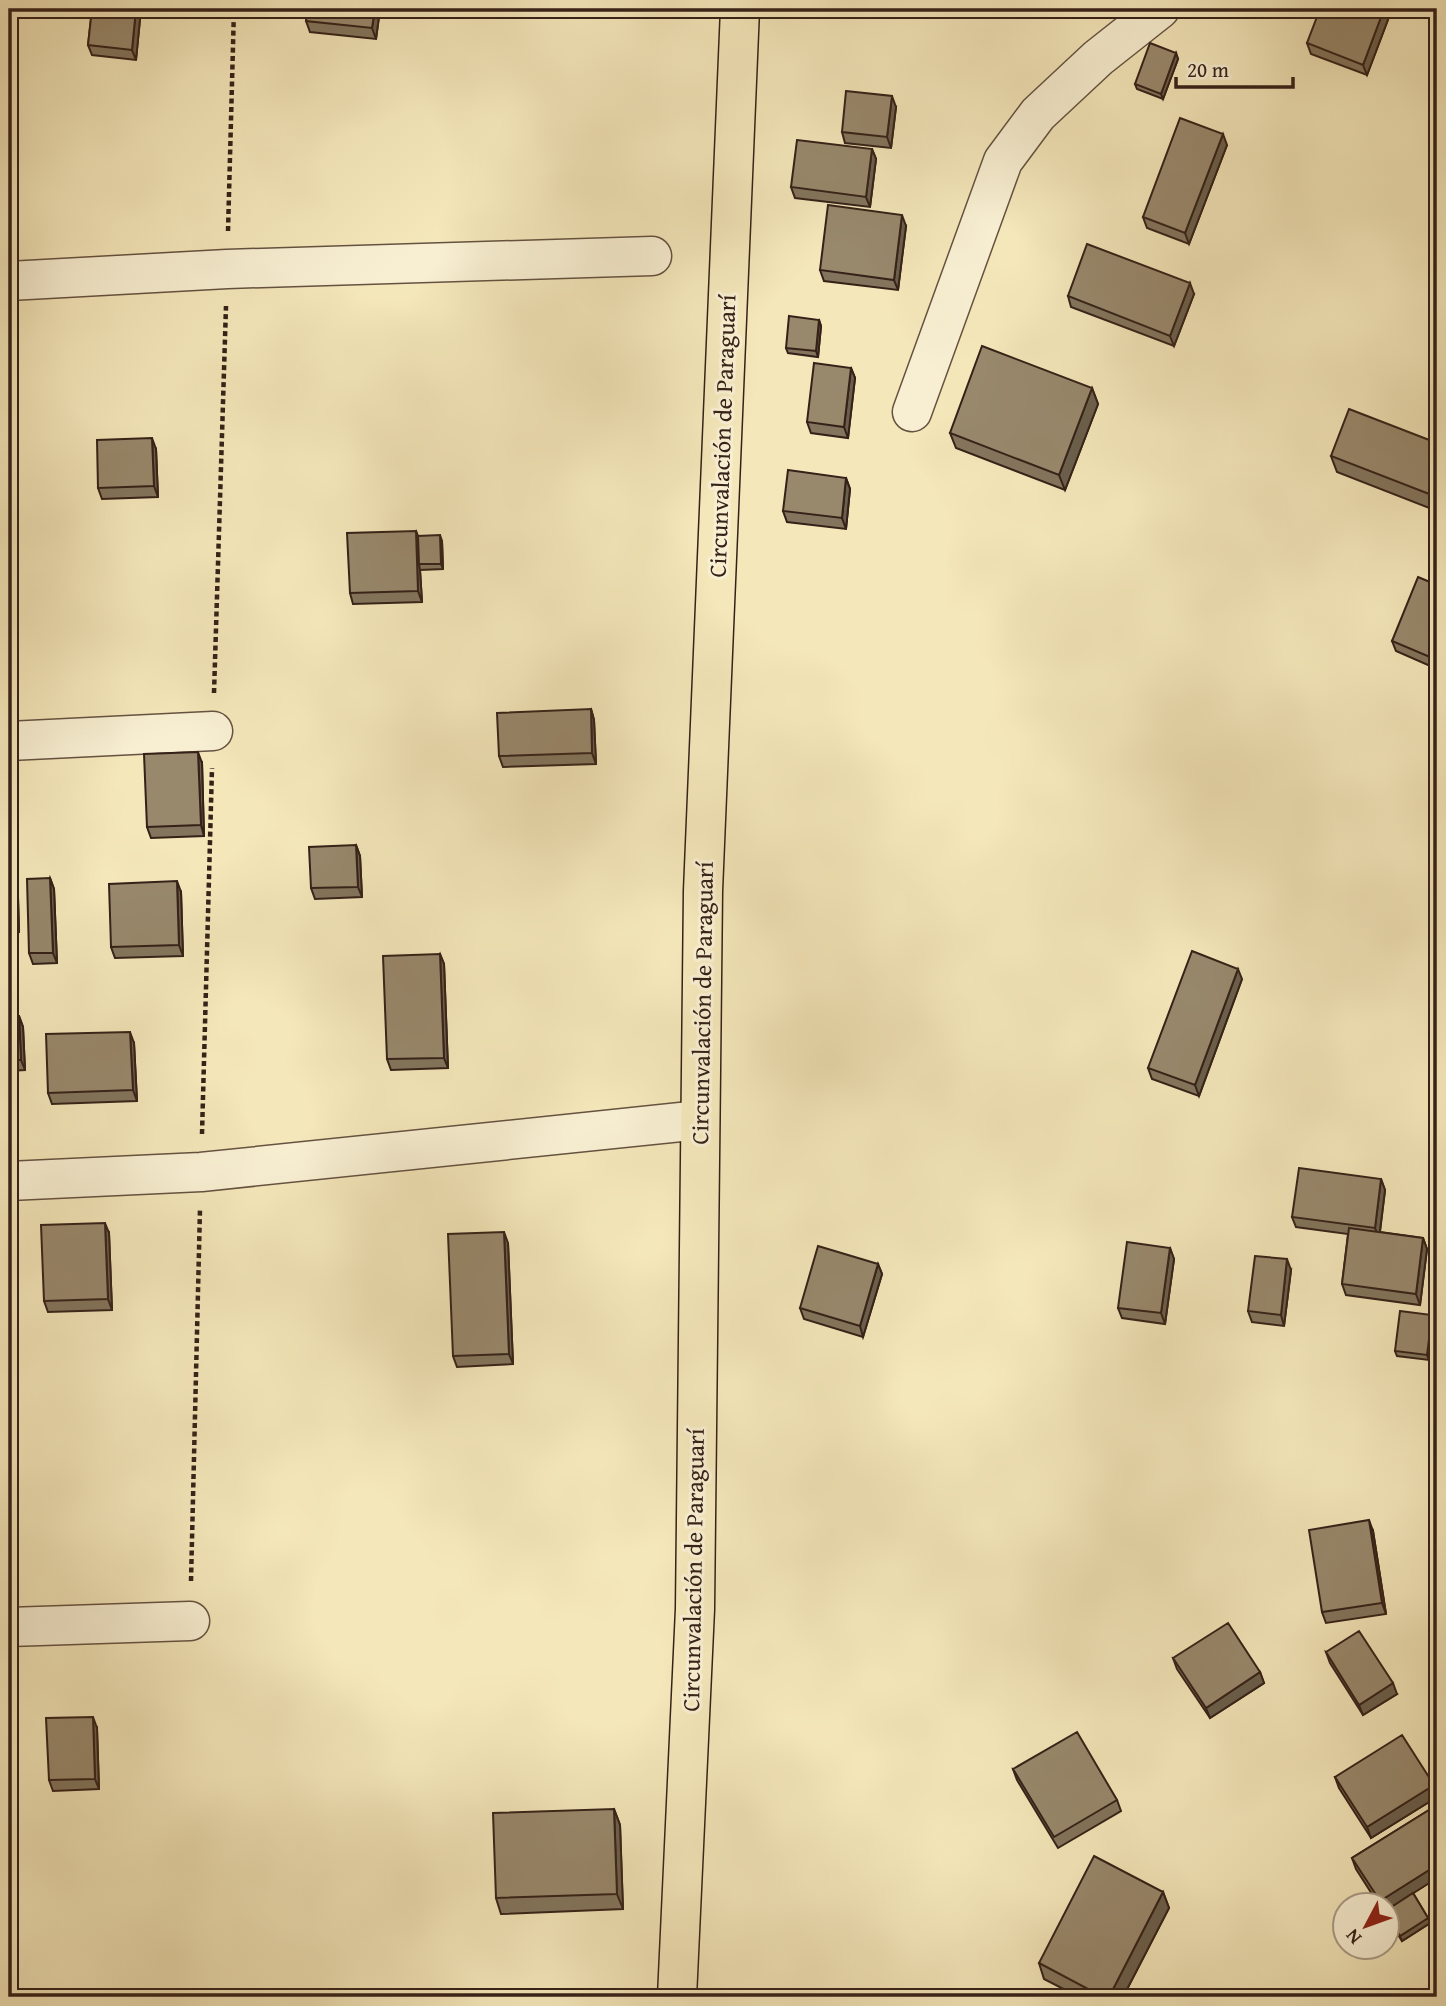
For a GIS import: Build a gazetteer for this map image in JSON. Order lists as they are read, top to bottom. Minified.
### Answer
{"streets":{"highway":["Circunvalación de Paraguarí"]},"scale_bar":"20 m","north":"bottom left"}
